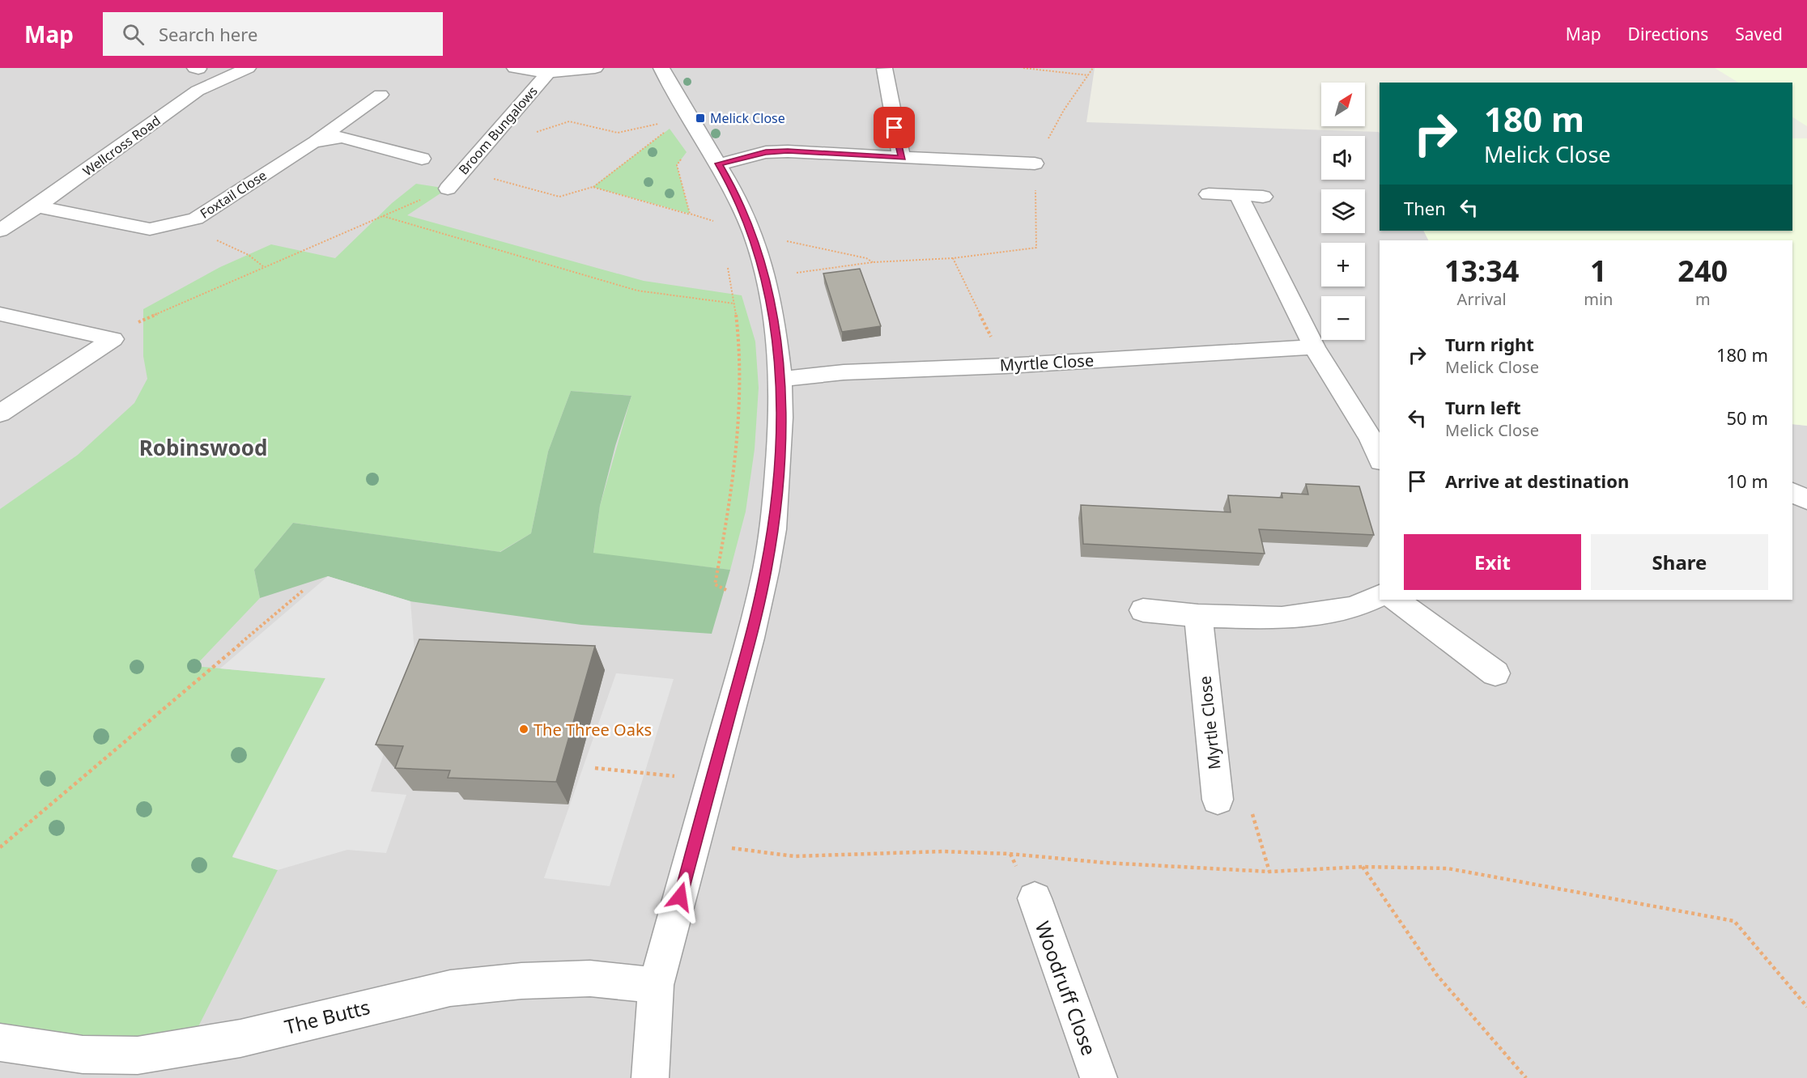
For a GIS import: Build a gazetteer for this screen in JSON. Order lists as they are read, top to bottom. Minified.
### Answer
{"streets":{"street":["Broom Bungalows","Wellcross Road","Foxtail Close","Myrtle Close","Woodruff Close","The Butts"]},"crossings":[["Wellcross Road","Foxtail Close"]],"districts":["Robinswood"],"places":{"transit":["Melick Close"],"other":["The Three Oaks"]},"north":"top right","page":{"header":"Map","search":"Search here","nav":["Map","Directions","Saved"],"map_buttons":["+","−"],"turn":["180 m","Melick Close"],"then":"Then","eta":["13:34","Arrival","1","min","240","m"],"list":[{"name":"Turn right","note":"Melick Close","value":"180 m"},{"name":"Turn left","note":"Melick Close","value":"50 m"},{"name":"Arrive at destination","value":"10 m"}],"buttons":["Exit","Share"]}}
